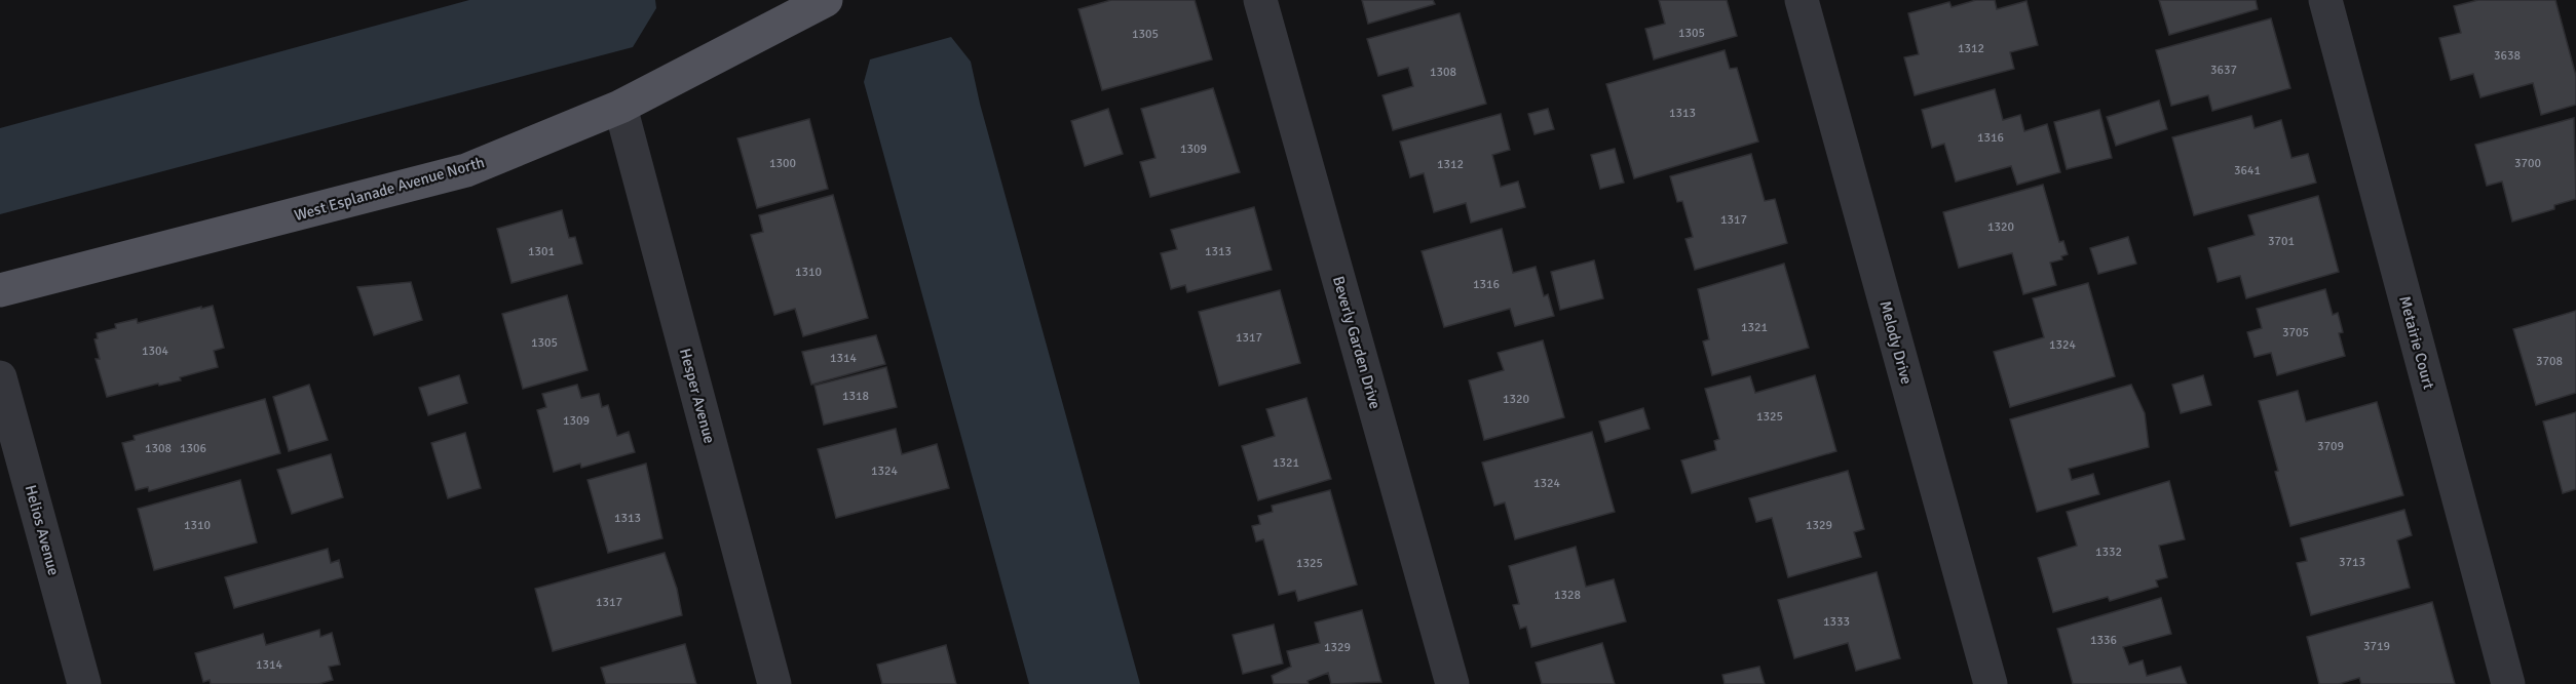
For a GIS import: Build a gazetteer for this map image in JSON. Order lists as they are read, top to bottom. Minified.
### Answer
{"streets":{"main road":["West Esplanade Avenue North"],"street":["Beverly Garden Drive","Melody Drive","Metairie Court","Hesper Avenue","Helios Avenue"]},"crossings":[["West Esplanade Avenue North","Hesper Avenue"]],"house_numbers":["1305","1305","1312","3638","3637","1308","1313","1316","1309","1300","3700","1312","3641","1317","1320","3701","1301","1313","1310","1316","1321","3705","1317","1305","1324","1304","1314","3708","1318","1320","1325","1309","3709","1308","1306","1321","1324","1324","1313","1310","1329","1332","3713","1325","1328","1317","1333","1336","3719","1329","1314"]}
